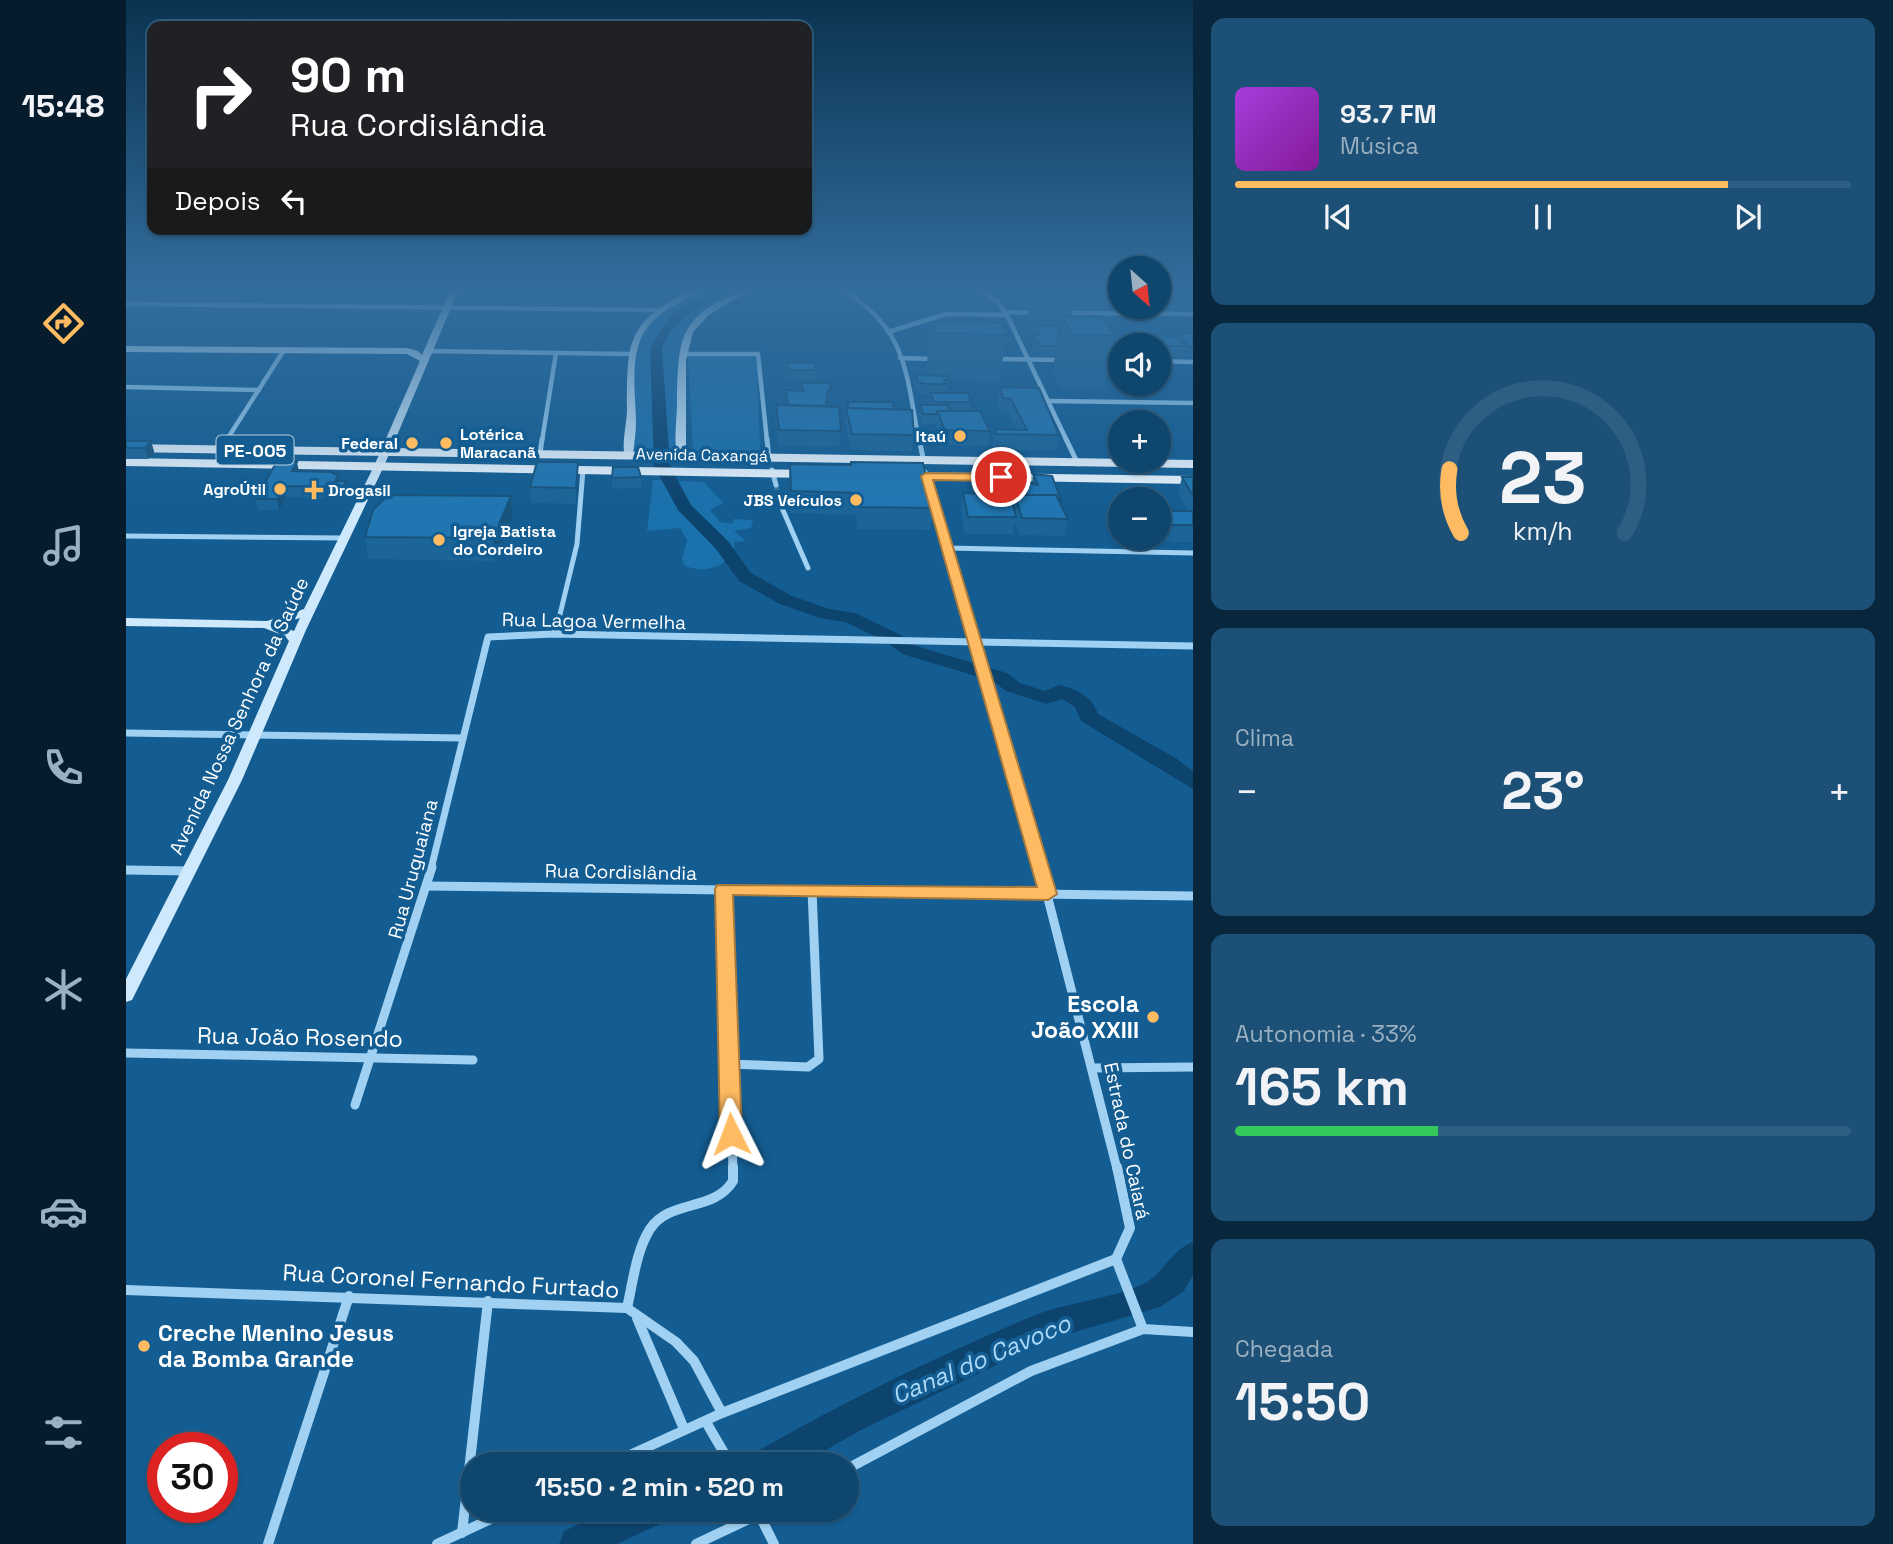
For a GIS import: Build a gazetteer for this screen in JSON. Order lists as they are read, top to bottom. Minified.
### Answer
{"streets":{"main road":["PE-005","Avenida Caxangá"],"street":["Rua Lagoa Vermelha","Avenida Nossa Senhora da Saúde","Rua Uruguaiana","Rua Cordislândia","Rua João Rosendo","Estrada do Caiará","Rua Coronel Fernando Furtado"]},"crossings":[["Avenida Caxangá","Avenida Nossa Senhora da Saúde"],["Avenida Caxangá","Estrada do Caiará"],["Rua Lagoa Vermelha","Rua Uruguaiana"],["Rua Lagoa Vermelha","Estrada do Caiará"],["Rua Uruguaiana","Rua Cordislândia"],["Rua Uruguaiana","Rua João Rosendo"],["Rua Cordislândia","Estrada do Caiará"]],"water":["Canal do Cavoco"],"places":{"other":["Itaú","Federal","Lotérica Maracanã","AgroÚtil","JBS Veículos","Igreja Batista do Cordeiro","Escola João XXIII","Creche Menino Jesus da Bomba Grande"],"health":["Drogasil"]},"north":"bottom right","page":{"tabs":"15:48","turn":["90 m","Rua Cordislândia"],"song":["93.7 FM","Música"],"then":"Depois","map_buttons":["+","−"],"tile":["Clima",["Autonomia · 33%","165 km"],["Chegada","15:50"]],"heat":["−","23°","+"],"limit":"30","trip":"15:50 · 2 min · 520 m","gauge":["23","km/h"]}}
